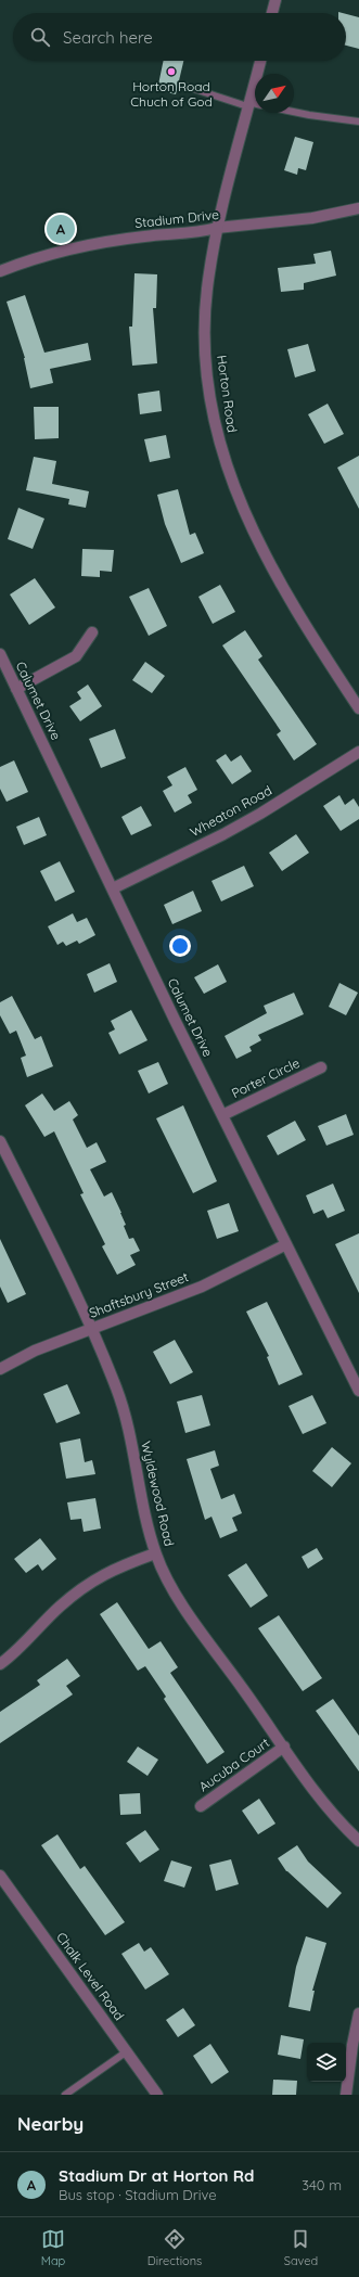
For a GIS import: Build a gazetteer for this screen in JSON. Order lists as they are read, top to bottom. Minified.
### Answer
{"streets":{"street":["Stadium Drive","Horton Road","Calumet Drive","Wheaton Road","Porter Circle","Shaftsbury Street","Wyldewood Road","Aucuba Court","Chalk Level Road"]},"crossings":[["Stadium Drive","Horton Road"],["Calumet Drive","Wheaton Road"],["Calumet Drive","Porter Circle"],["Calumet Drive","Shaftsbury Street"],["Shaftsbury Street","Wyldewood Road"],["Wyldewood Road","Aucuba Court"]],"places":["Horton Road Chuch of God"],"north":"top right","page":{"search":"Search here","pins":"A","heading":"Nearby","list":[{"mark":"A","name":"Stadium Dr at Horton Rd","note":"Bus stop · Stadium Drive","value":"340 m"}],"nav":["Map","Directions","Saved"]}}
